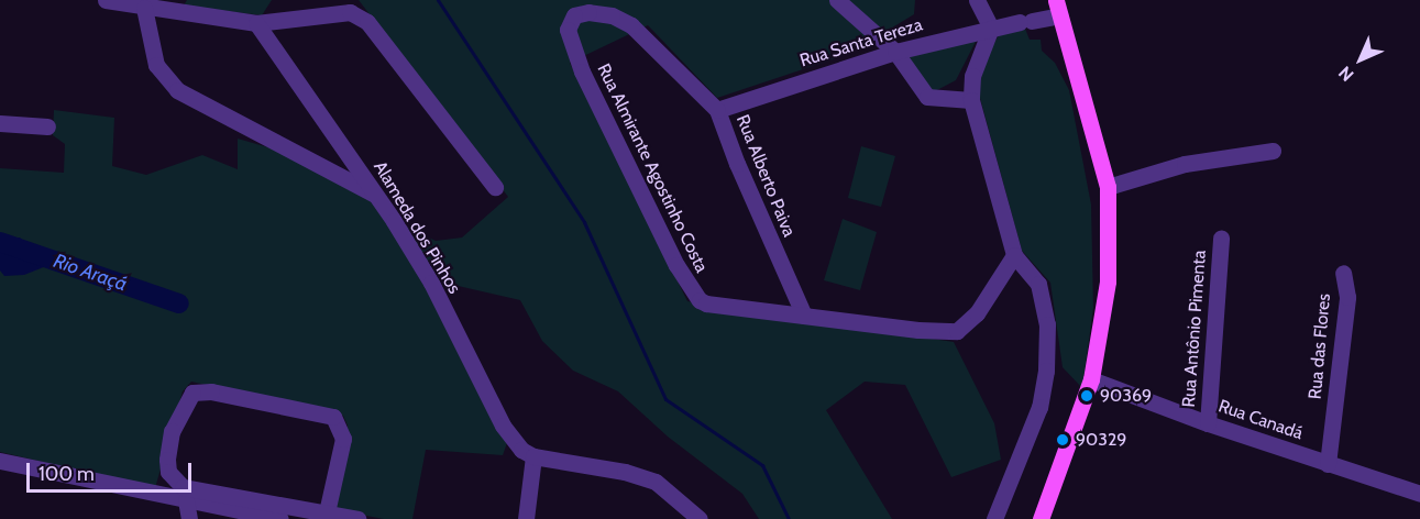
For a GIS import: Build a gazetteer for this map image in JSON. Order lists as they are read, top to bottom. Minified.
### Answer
{"streets":{"street":["Rua Santa Tereza","Rua Almirante Agostinho Costa","Rua Alberto Paiva","Alameda dos Pinhos","Rua Antônio Pimenta","Rua das Flores","Rua Canadá"]},"crossings":[["Rua Santa Tereza","Rua Alberto Paiva"],["Rua Almirante Agostinho Costa","Rua Alberto Paiva"],["Rua Antônio Pimenta","Rua Canadá"],["Rua das Flores","Rua Canadá"]],"water":["Rio Araçá"],"places":["90369","90329"],"scale_bar":"100 m","north":"bottom left"}
